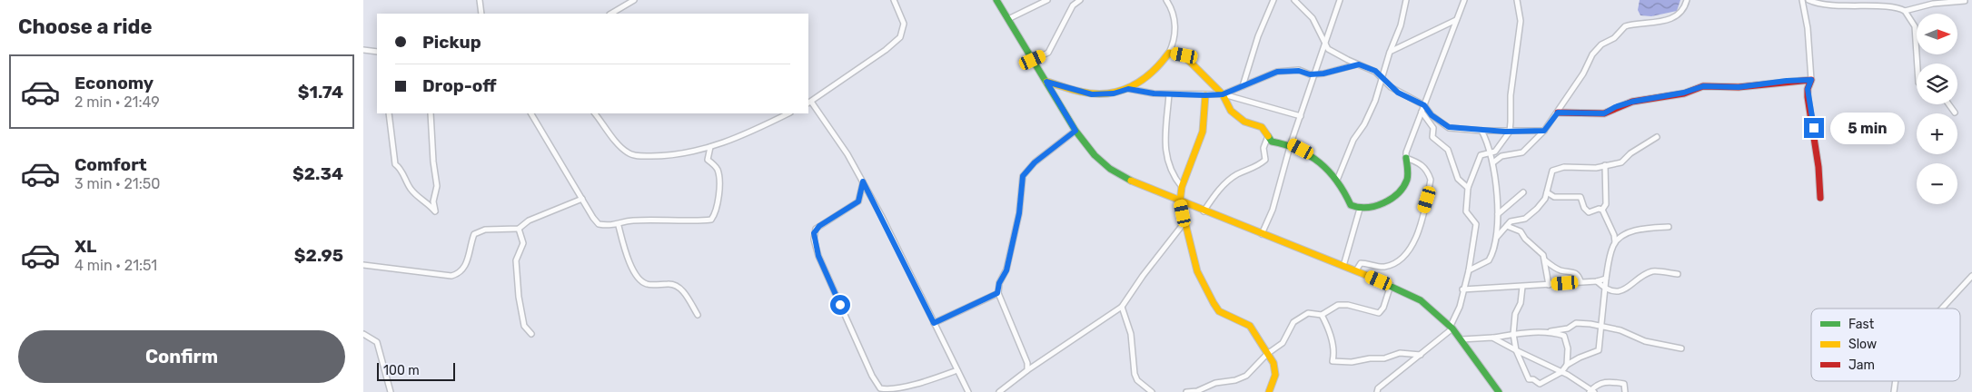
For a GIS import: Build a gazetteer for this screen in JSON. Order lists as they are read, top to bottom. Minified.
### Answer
{"legend":["Fast","Slow","Jam"],"scale_bar":"100 m","north":"right","page":{"heading":"Choose a ride","map_buttons":["+","−"],"banner":["Pickup","Drop-off"],"list":[{"name":"Economy","note":"2 min · 21:49","value":"$1.74"},{"name":"Comfort","note":"3 min · 21:50","value":"$2.34"},{"name":"XL","note":"4 min · 21:51","value":"$2.95"}],"bubble":"5 min","buttons":"Confirm","scale":"100 m"}}
